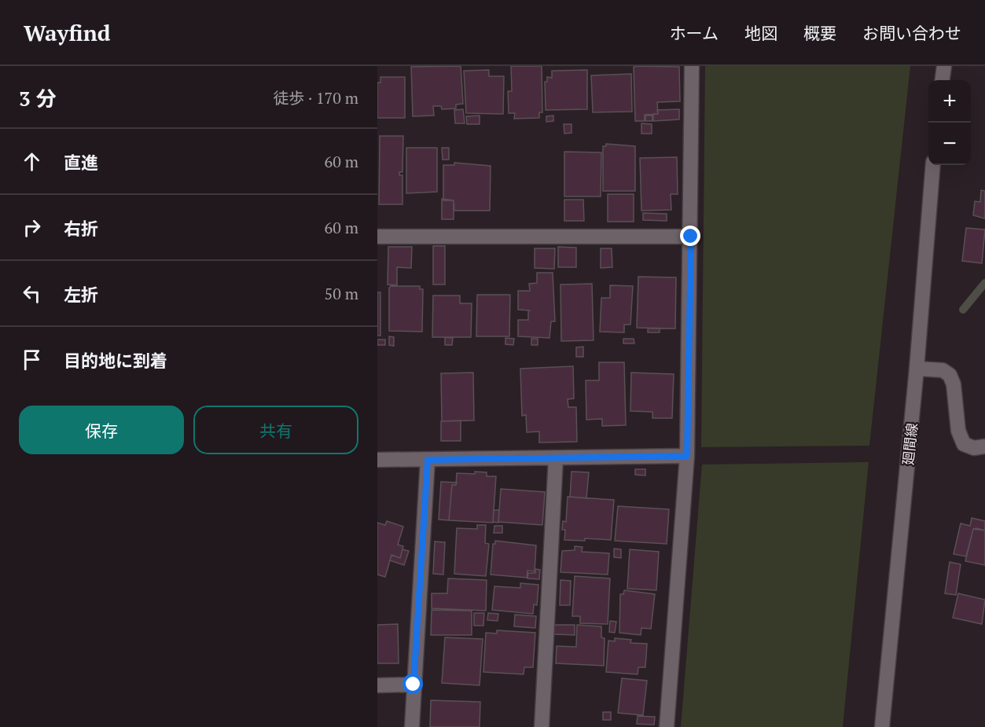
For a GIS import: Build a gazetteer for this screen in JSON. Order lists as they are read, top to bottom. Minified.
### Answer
{"streets":{"street":["廻間線"]},"page":{"header":"Wayfind","nav":["ホーム","地図","概要","お問い合わせ"],"heading":["3 分","徒歩 · 170 m"],"map_buttons":["+","−"],"list":[["直進","60 m"],["右折","60 m"],["左折","50 m"],"目的地に到着"],"buttons":["保存","共有"]}}
